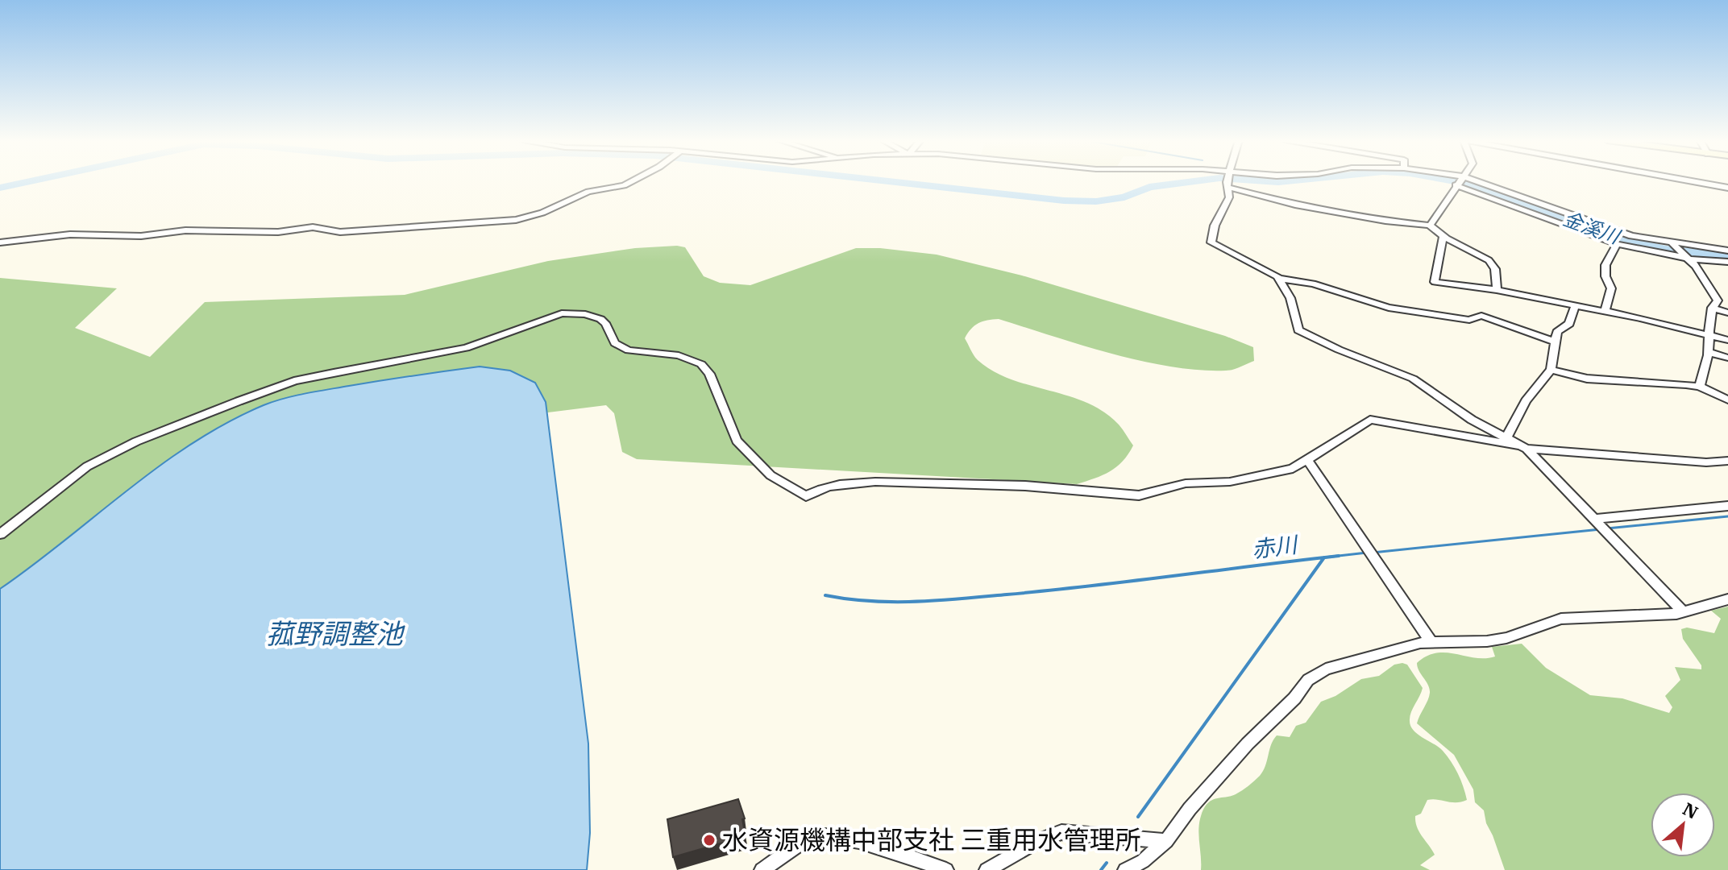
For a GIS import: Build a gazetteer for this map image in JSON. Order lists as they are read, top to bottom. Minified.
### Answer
{"water":["金溪川","赤川","菰野調整池"],"places":["水資源機構中部支社 三重用水管理所"],"north":"top right"}
